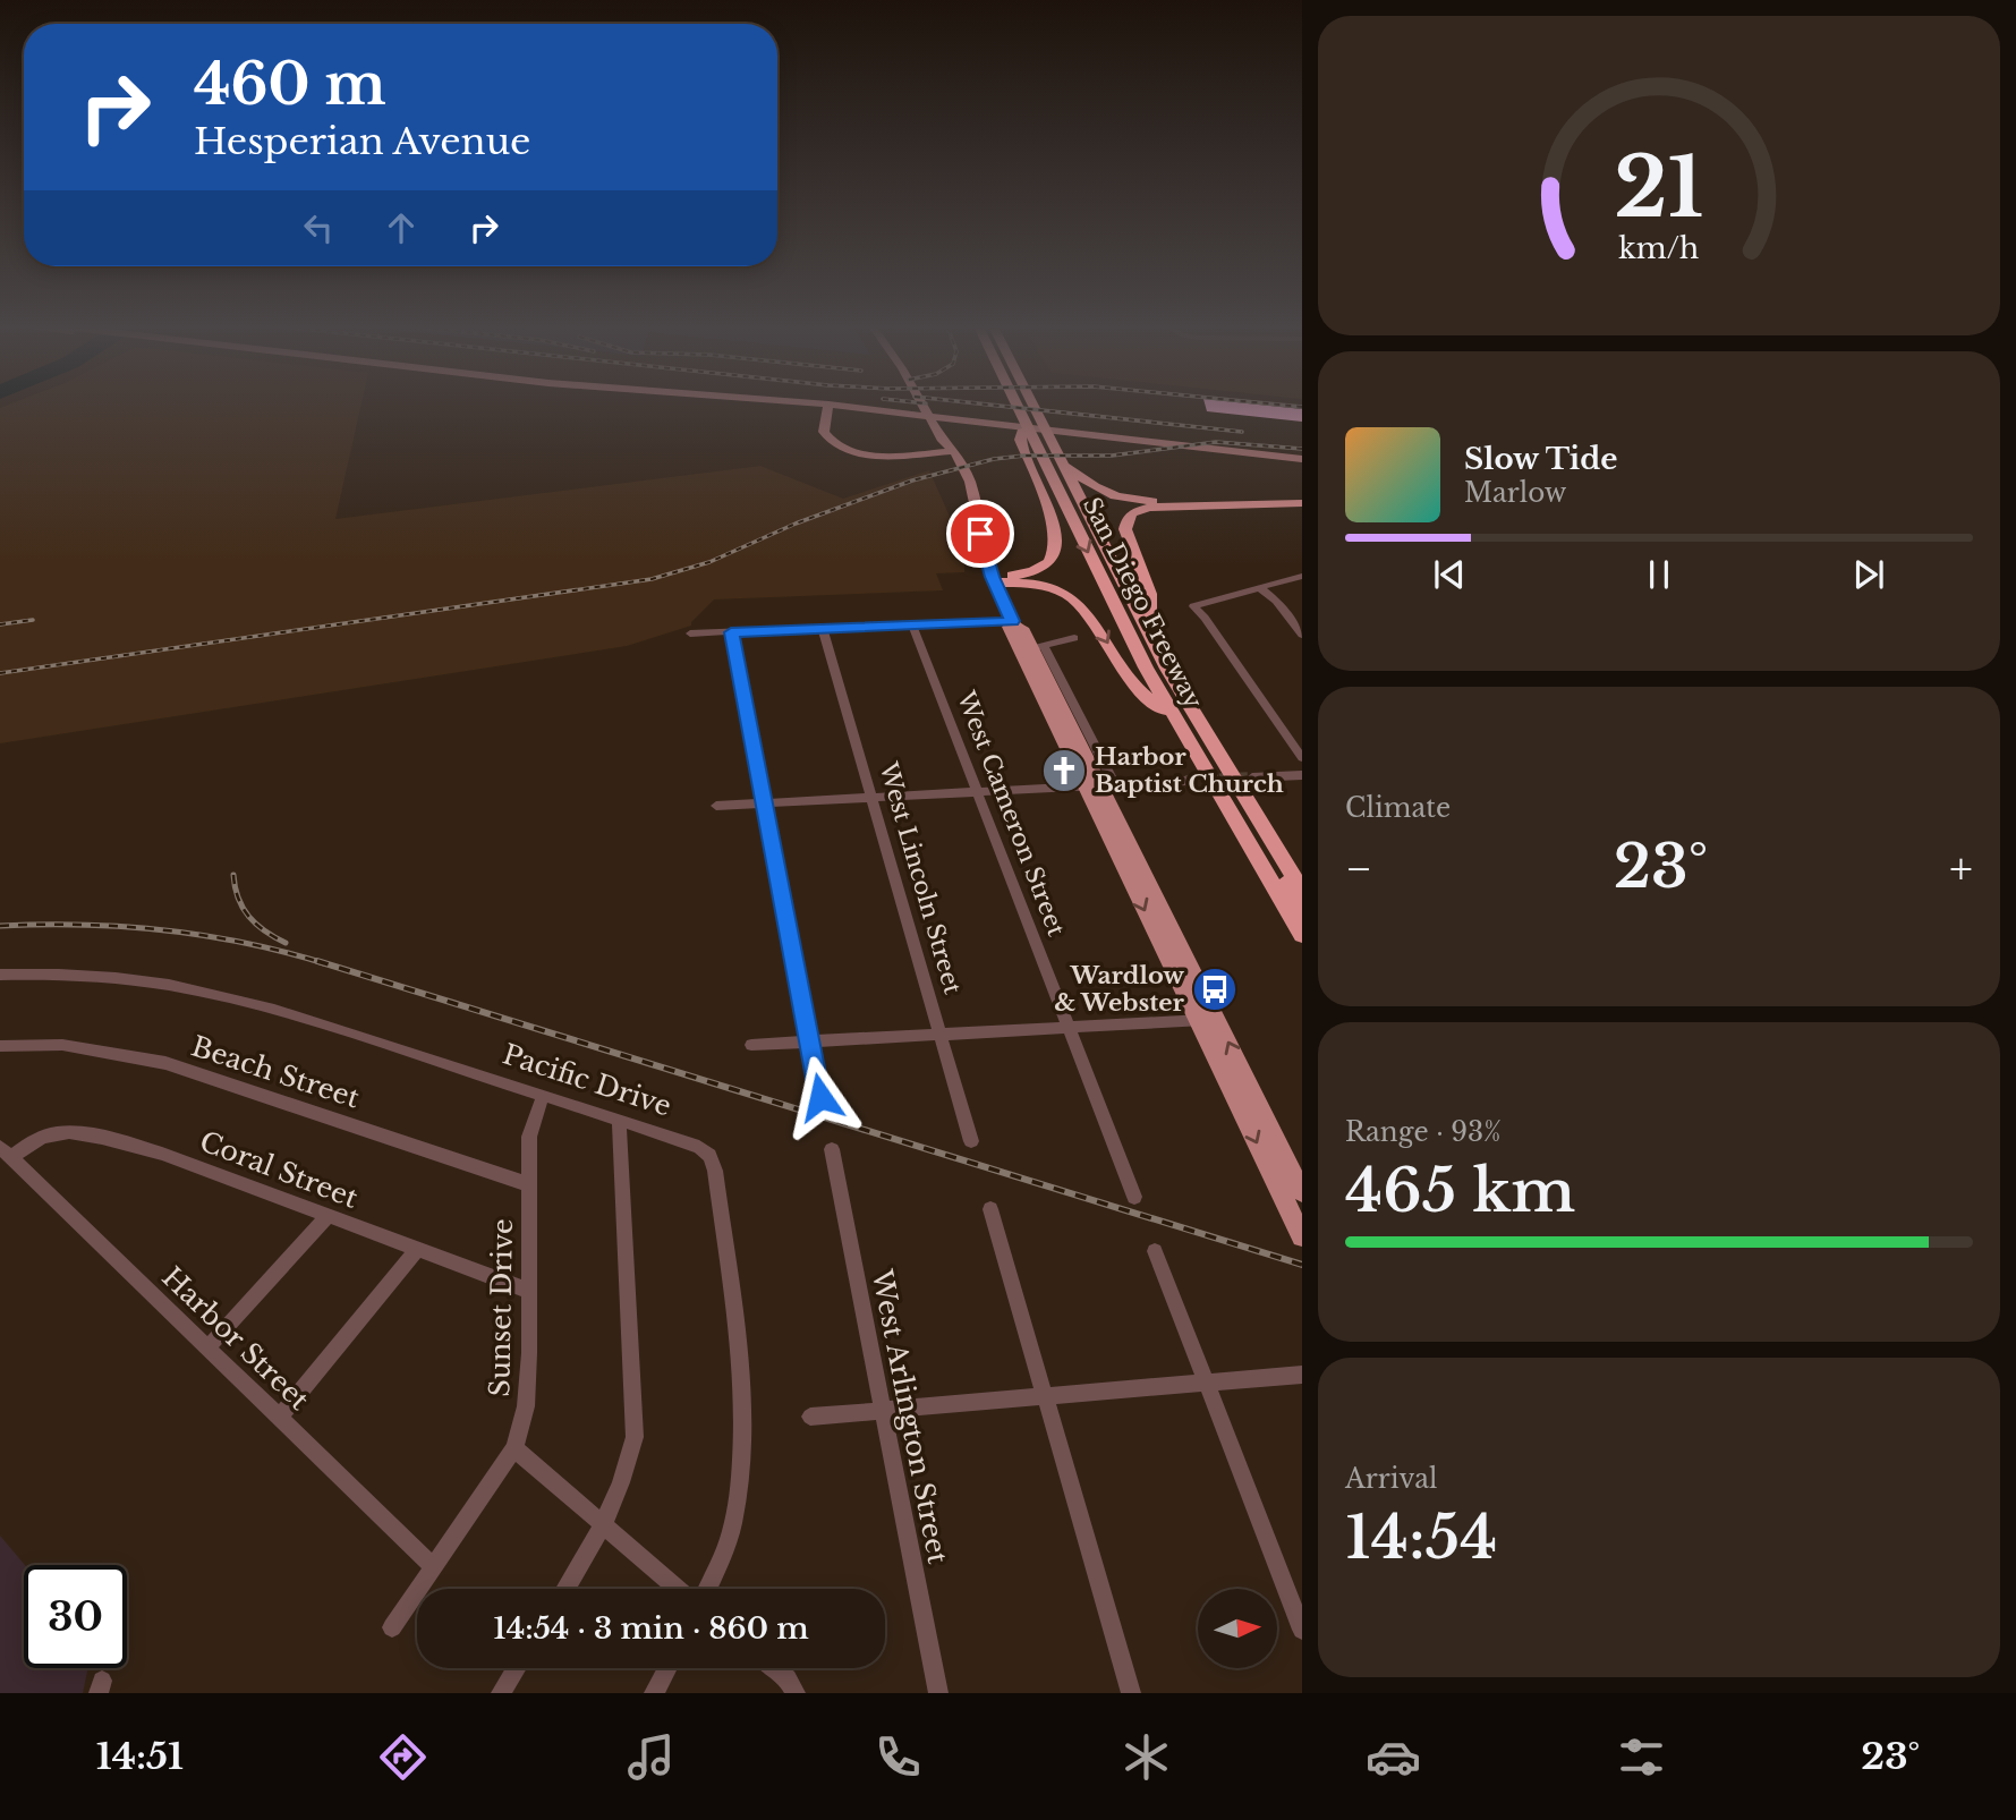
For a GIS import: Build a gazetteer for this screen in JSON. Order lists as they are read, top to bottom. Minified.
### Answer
{"streets":{"highway":["San Diego Freeway"],"street":["West Cameron Street","West Lincoln Street","Beach Street","Pacific Drive","Coral Street","Sunset Drive","Harbor Street","West Arlington Street"]},"crossings":[["Beach Street","Sunset Drive"],["Pacific Drive","Sunset Drive"],["Coral Street","Sunset Drive"],["Coral Street","Harbor Street"],["Sunset Drive","Harbor Street"]],"places":{"church":["Harbor Baptist Church"],"bus stop":["Wardlow & Webster"]},"north":"right","page":{"turn":["460 m","Hesperian Avenue"],"song":["Slow Tide","Marlow"],"tile":["Climate",["Range · 93%","465 km"],["Arrival","14:54"]],"heat":["−","23°","+"],"limit":"30","trip":"14:54 · 3 min · 860 m","tabs":["14:51","23°"],"gauge":["21","km/h"]}}
